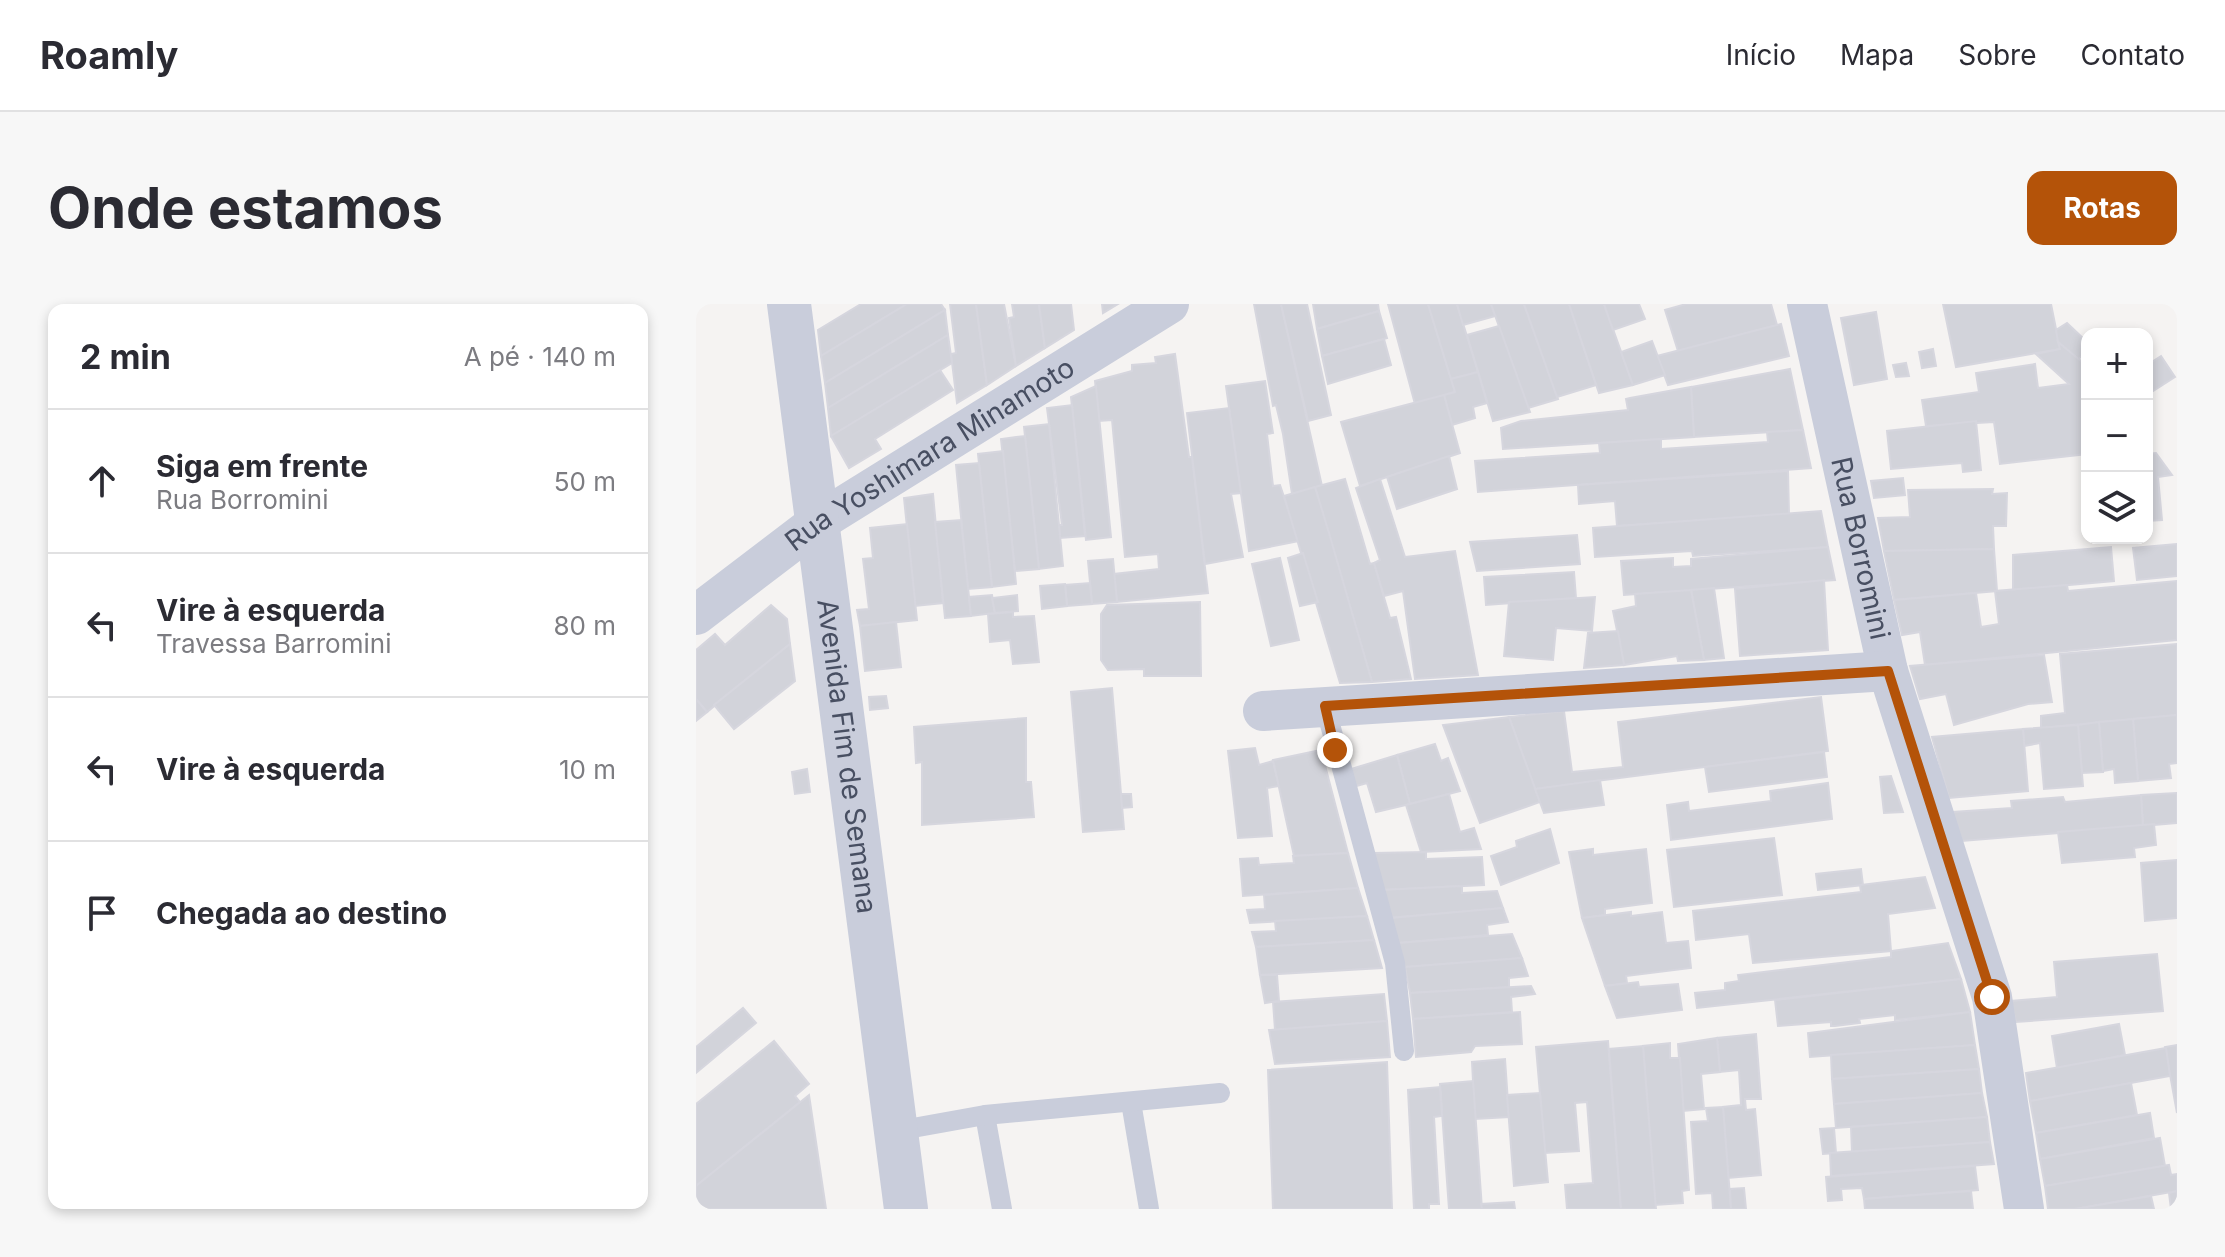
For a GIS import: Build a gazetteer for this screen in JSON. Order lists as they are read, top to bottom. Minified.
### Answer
{"streets":{"street":["Rua Yoshimara Minamoto","Rua Borromini","Avenida Fim de Semana"]},"crossings":[["Rua Yoshimara Minamoto","Avenida Fim de Semana"]],"page":{"header":"Roamly","nav":["Início","Mapa","Sobre","Contato"],"buttons":"Rotas","title":"Onde estamos","heading":["2 min","A pé · 140 m"],"map_buttons":["+","−"],"list":[["Siga em frente","Rua Borromini","50 m"],["Vire à esquerda","Travessa Barromini","80 m"],["Vire à esquerda","10 m"],"Chegada ao destino"]}}
